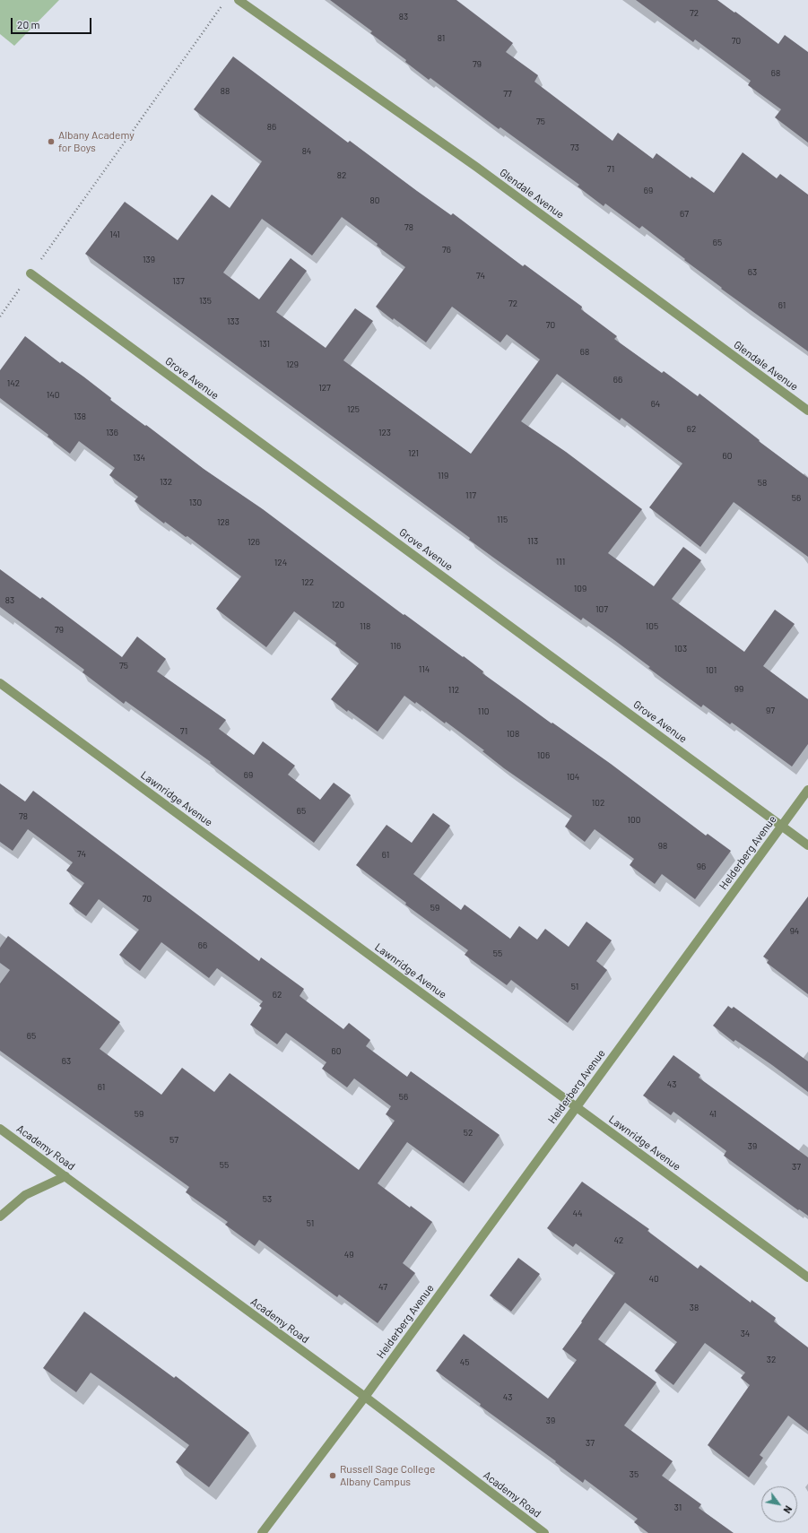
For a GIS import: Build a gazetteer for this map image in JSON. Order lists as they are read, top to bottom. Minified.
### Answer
{"streets":{"street":["Glendale Avenue","Grove Avenue","Lawnridge Avenue","Helderberg Avenue","Academy Road"]},"crossings":[["Grove Avenue","Helderberg Avenue"],["Lawnridge Avenue","Helderberg Avenue"],["Helderberg Avenue","Academy Road"]],"places":["Albany Academy for Boys","Russell Sage College Albany Campus"],"house_numbers":["72","83","81","70","79","68","88","77","75","86","73","84","71","82","69","80","67","78","141","65","76","139","63","74","137","135","72","61","133","70","131","68","129","66","142","127","140","64","125","138","62","136","123","121","60","134","119","132","58","117","56","130","115","128","113","126","111","124","122","109","83","120","107","118","105","79","116","103","75","114","101","99","112","97","110","71","108","106","69","104","102","65","78","100","98","74","61","96","70","59","94","66","55","51","62","65","60","63","43","61","56","59","41","52","57","39","55","37","53","44","51","42","49","40","47","38","34","32","45","43","39","37","35","31"],"scale_bar":"20 m","north":"bottom right"}
